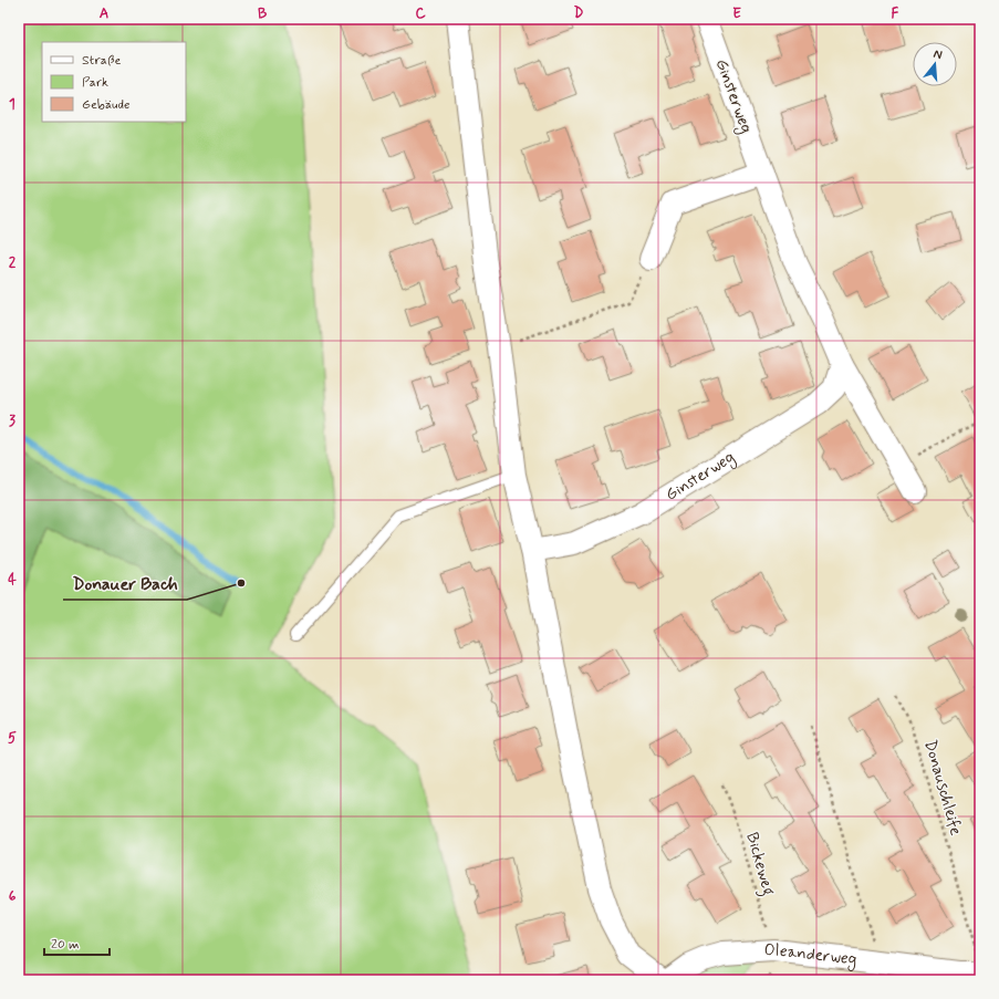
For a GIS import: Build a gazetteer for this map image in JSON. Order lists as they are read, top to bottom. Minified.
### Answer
{"streets":{"street":["Ginsterweg","Oleanderweg"],"path":["Donauschleife","Bickeweg"]},"crossings":[["Donauschleife","Oleanderweg"],["Bickeweg","Oleanderweg"]],"places":["Donauer Bach"],"legend":["Straße","Park","Gebäude"],"scale_bar":"20 m","north":"top","grid":{"columns":["A","B","C","D","E","F"],"rows":["1","2","3","4","5","6"]}}
